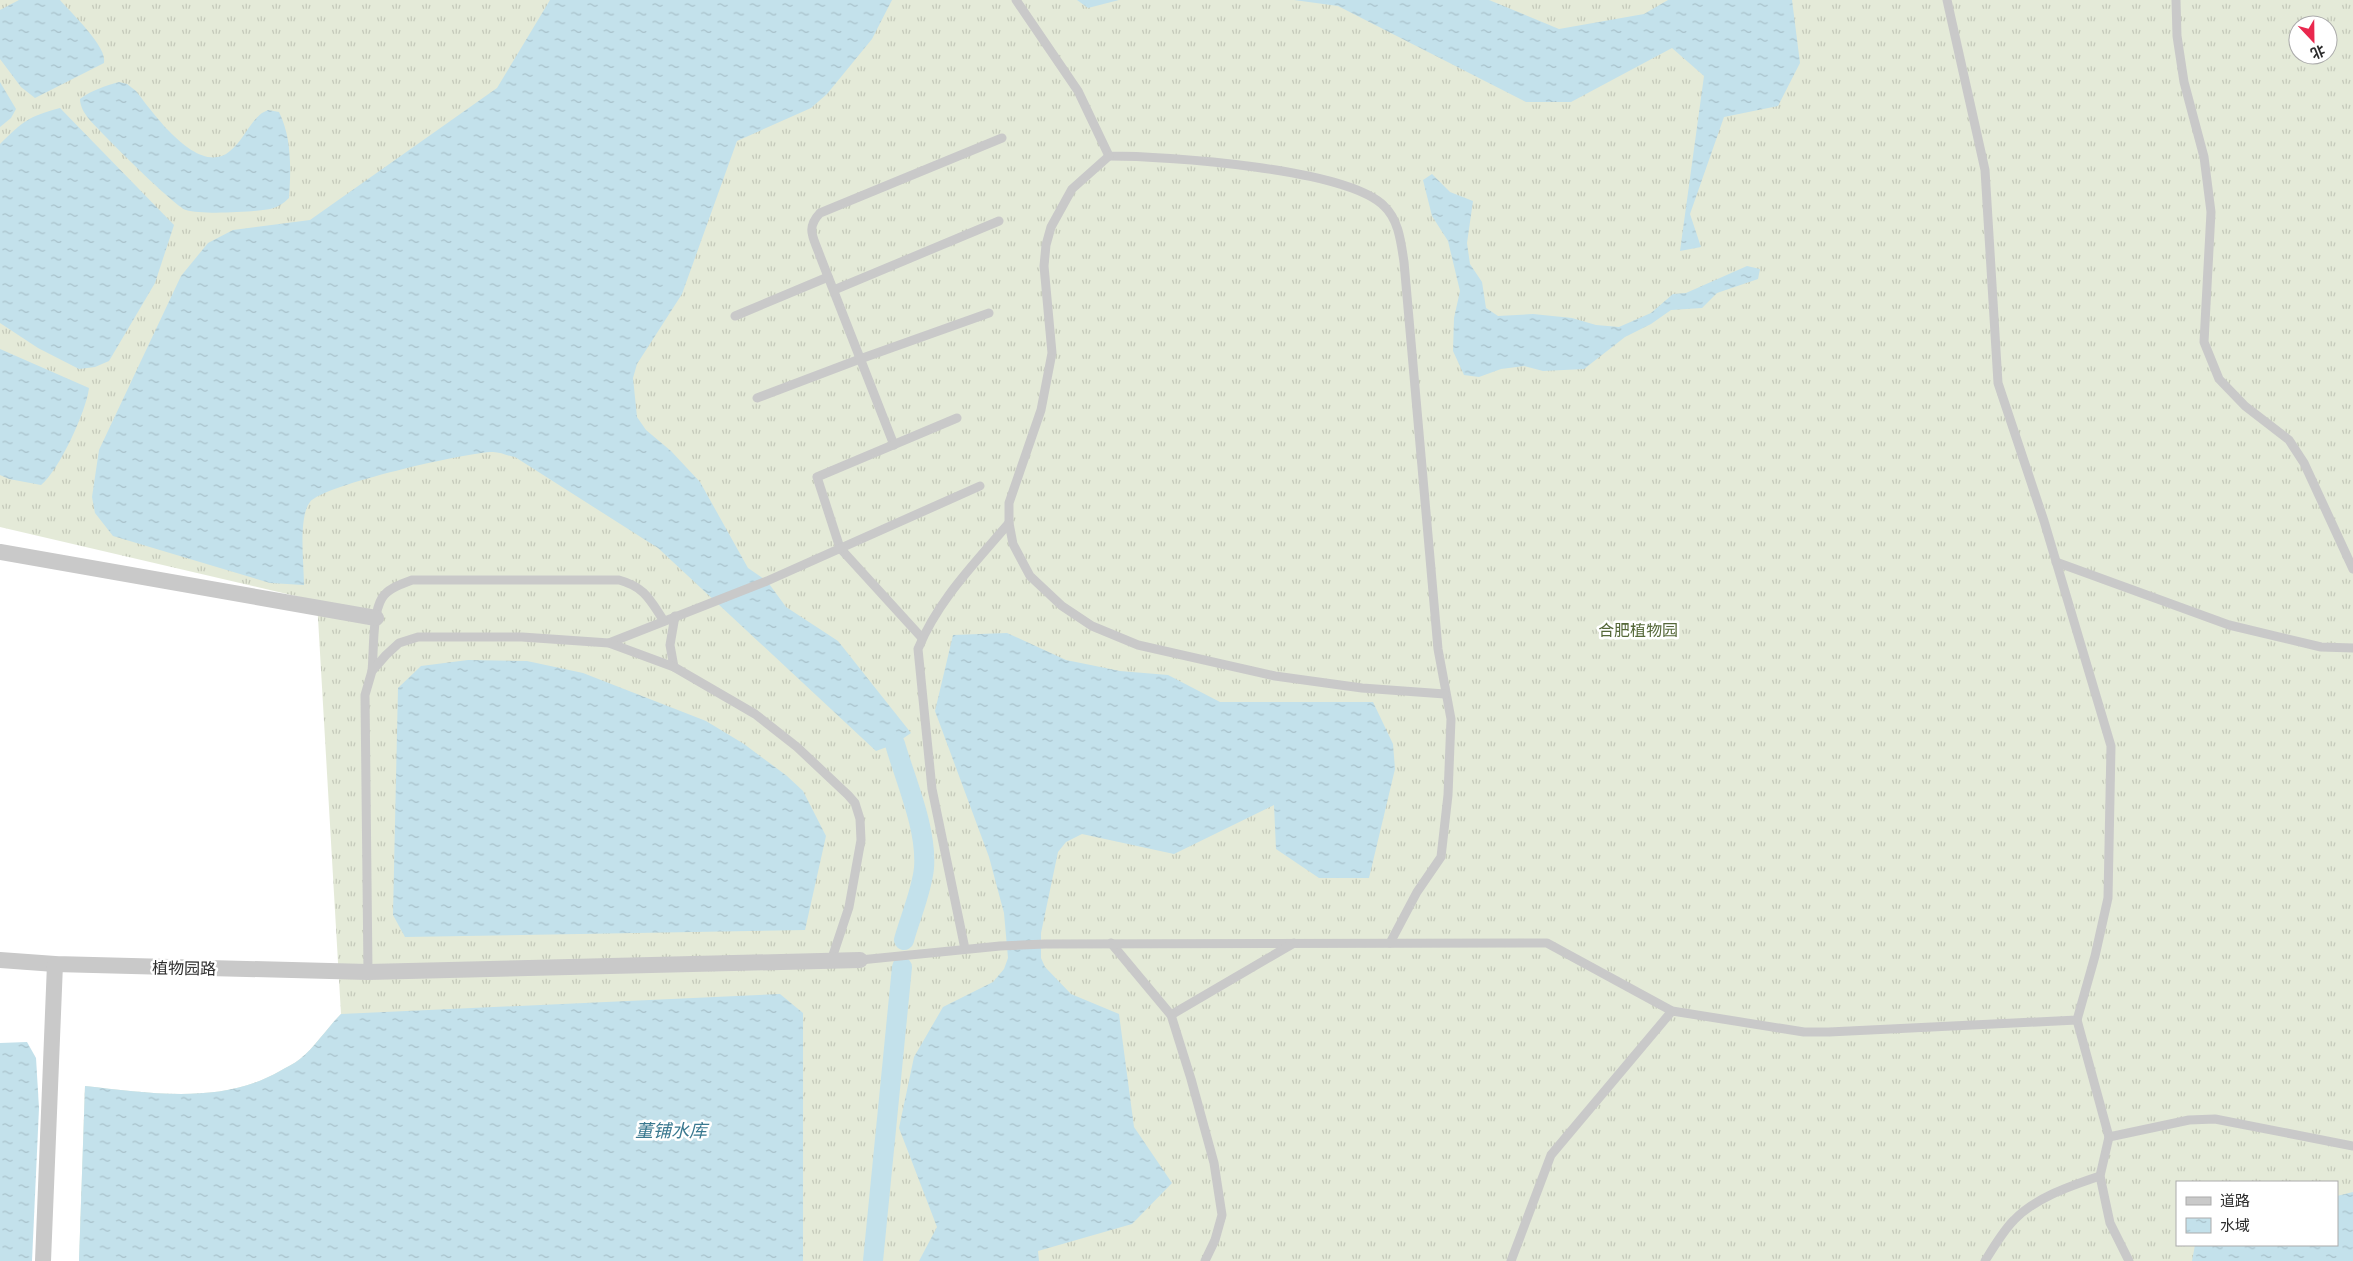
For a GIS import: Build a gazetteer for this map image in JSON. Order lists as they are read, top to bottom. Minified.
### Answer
{"streets":{"street":["植物园路"]},"water":["董铺水库"],"parks":["合肥植物园"],"legend":["道路","水域"],"north":"bottom"}
